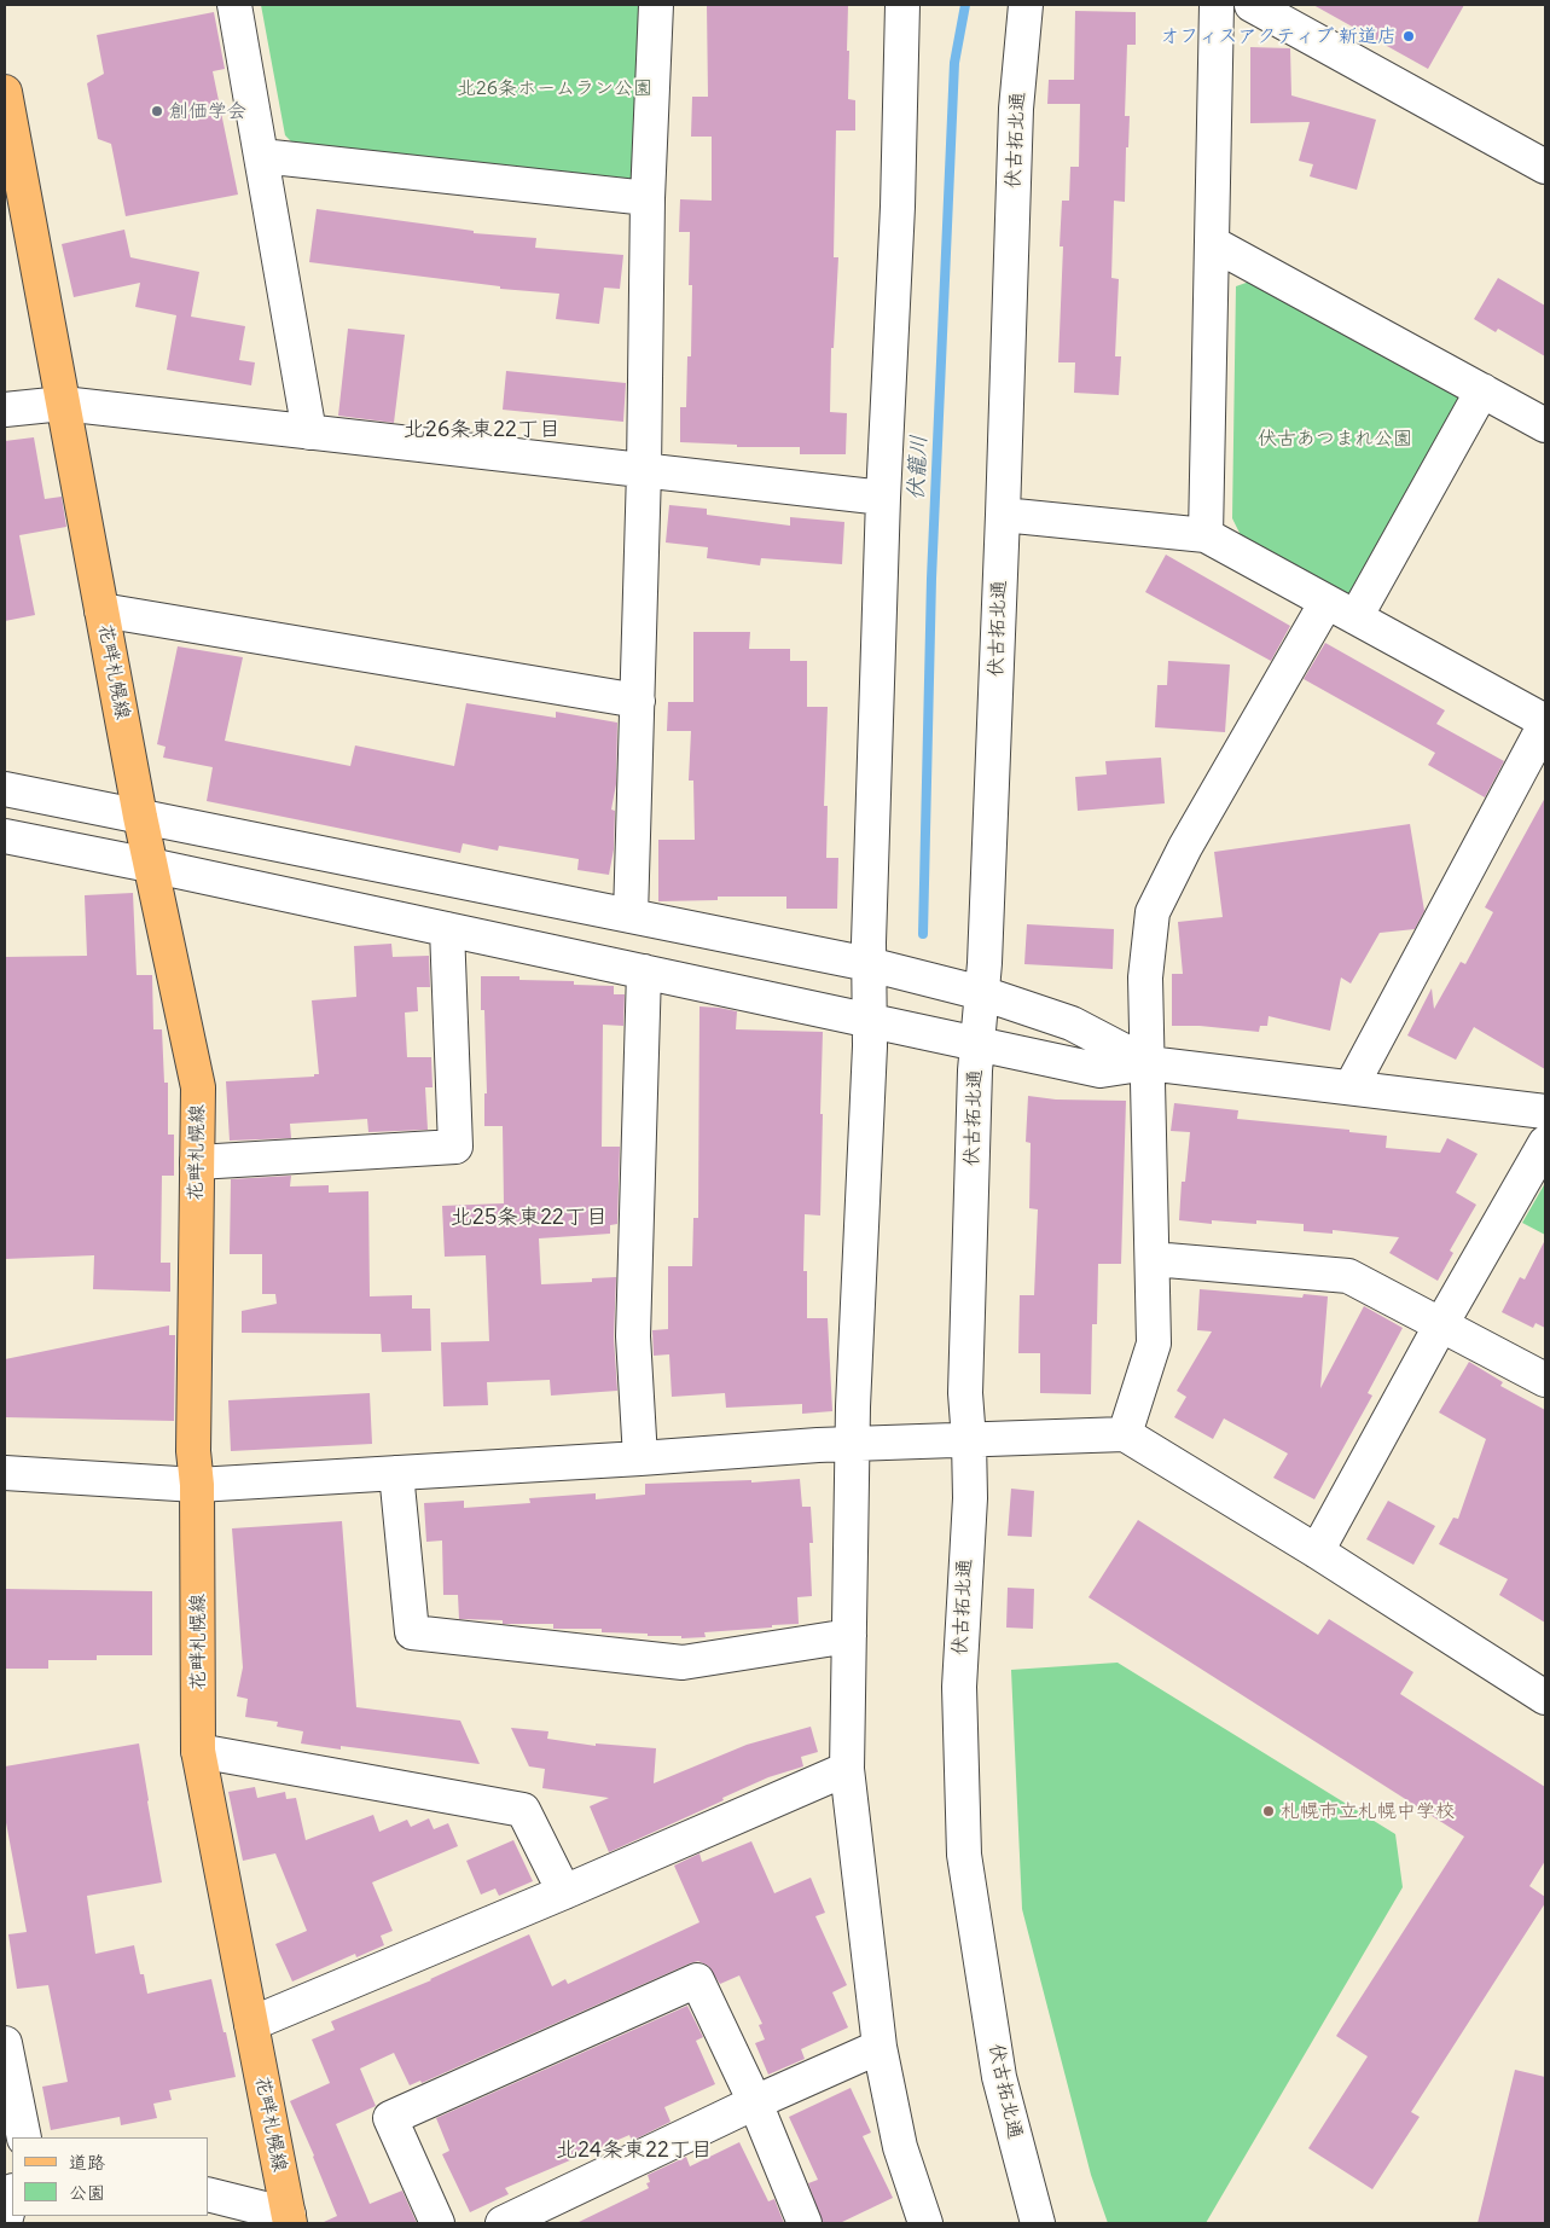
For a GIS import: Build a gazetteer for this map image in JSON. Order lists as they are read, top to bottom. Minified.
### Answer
{"streets":{"main road":["花畔札幌線"],"street":["伏古拓北通"]},"districts":["北26条東22丁目","北25条東22丁目","北24条東22丁目"],"water":["伏籠川"],"parks":["北26条ホームラン公園","伏古あつまれ公園"],"places":["オフィスアクティブ 新道店","創価学会","札幌市立札幌中学校"],"legend":["道路","公園"]}
